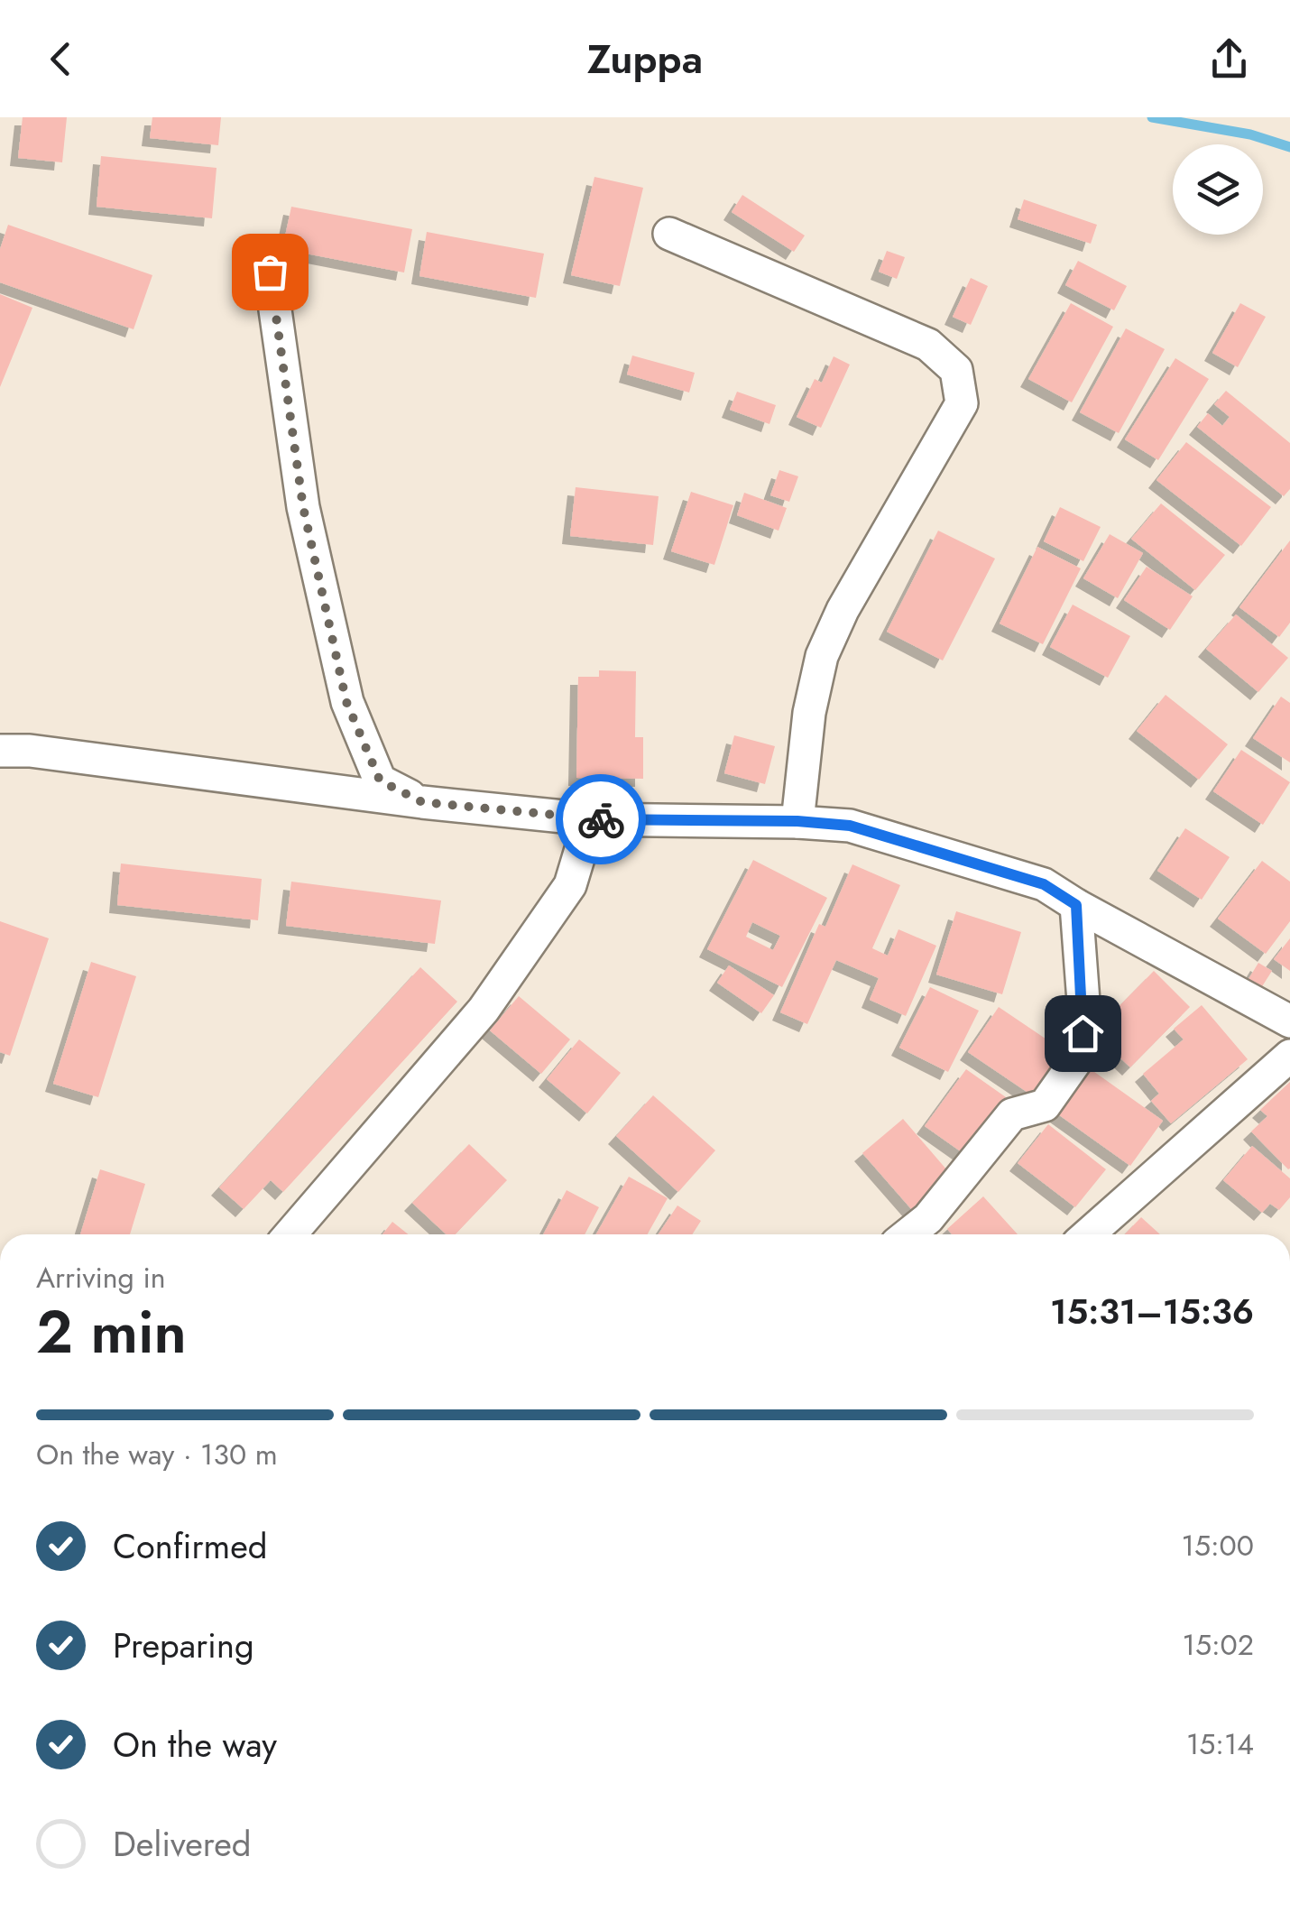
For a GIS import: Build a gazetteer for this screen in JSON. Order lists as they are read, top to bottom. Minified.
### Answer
{"page":{"header":"Zuppa","heading":["2 min","Arriving in","15:31–15:36"],"bar":"On the way · 130 m","list":[["Confirmed","15:00"],["Preparing","15:02"],["On the way","15:14"],"Delivered"]}}
